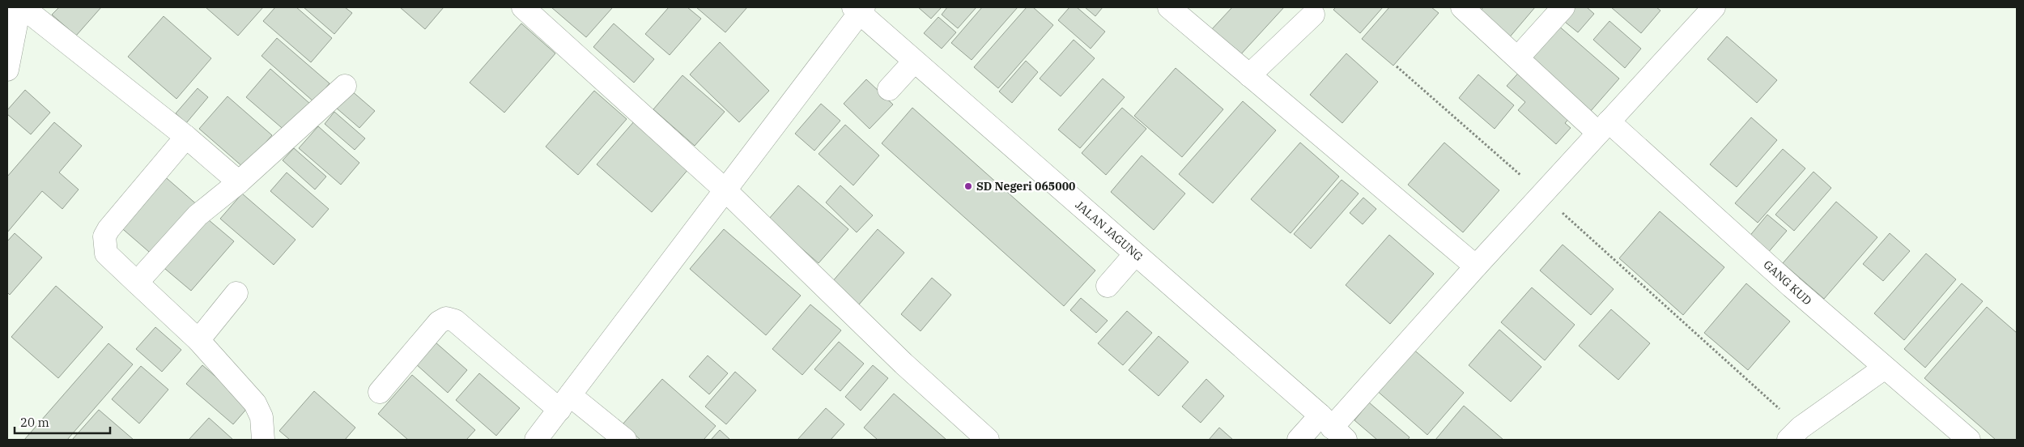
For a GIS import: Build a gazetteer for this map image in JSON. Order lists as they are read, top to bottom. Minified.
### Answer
{"streets":{"street":["JALAN JAGUNG","GANG KUD"]},"places":["SD Negeri 065000"],"scale_bar":"20 m"}
